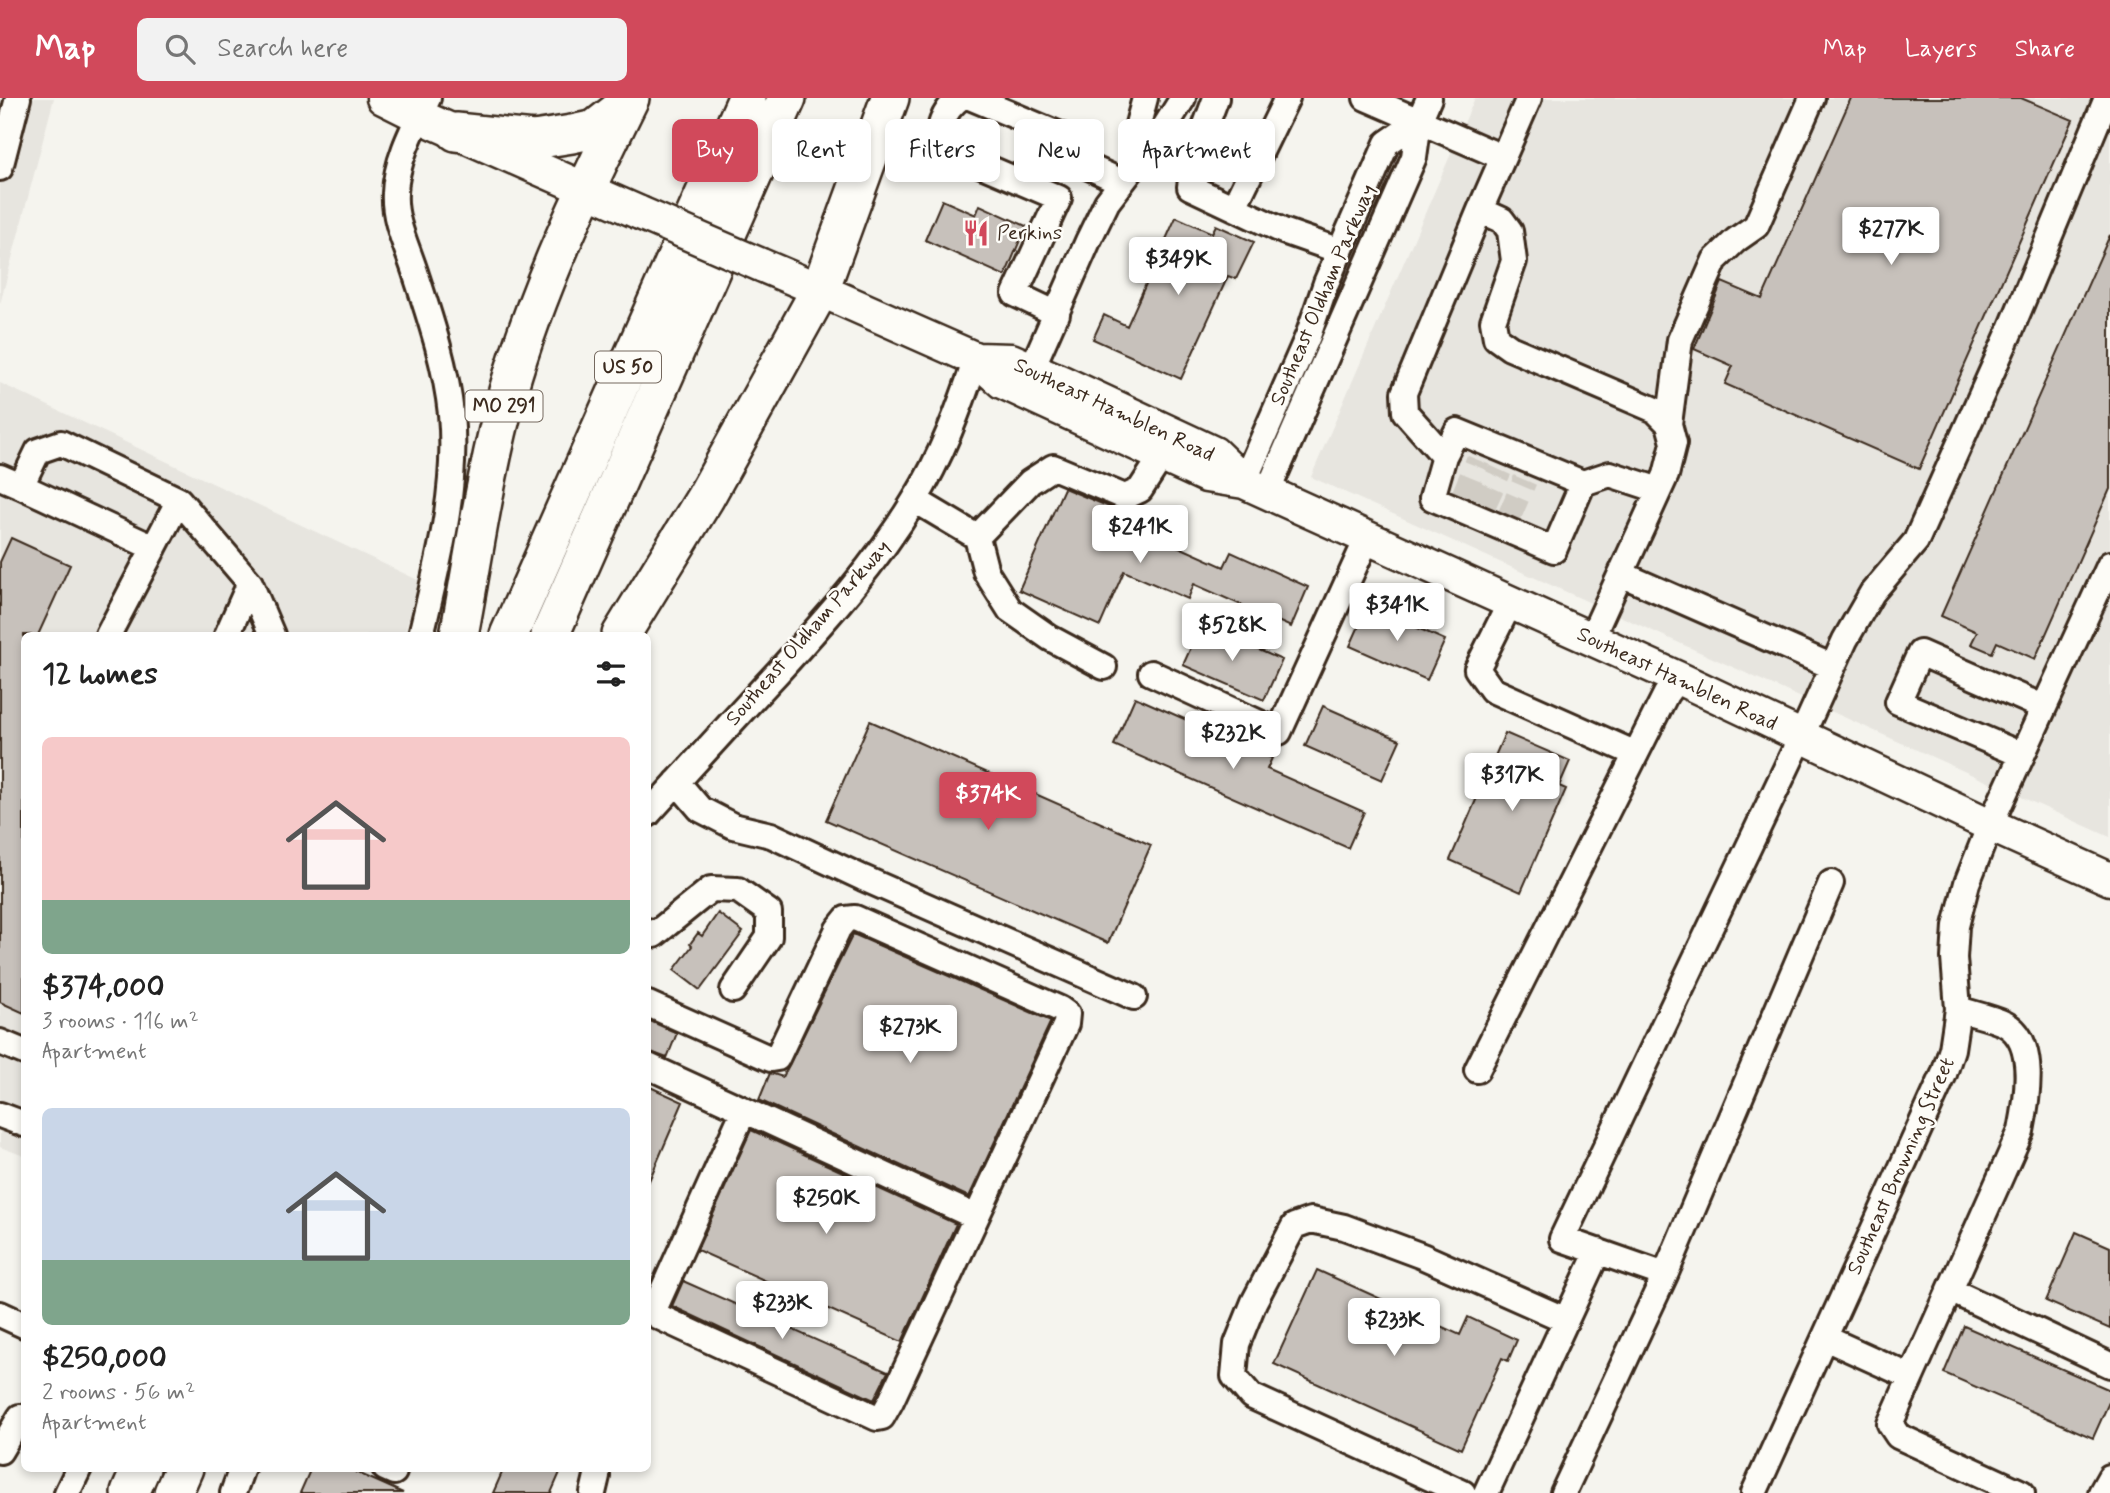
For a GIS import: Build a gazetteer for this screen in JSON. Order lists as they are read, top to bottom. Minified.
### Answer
{"streets":{"highway":["US 50","MO 291"],"main road":["Southeast Hamblen Road"],"street":["Southeast Oldham Parkway","Southeast Browning Street"]},"crossings":[["Southeast Oldham Parkway","Southeast Hamblen Road"],["MO 291","Southeast Hamblen Road"],["Southeast Hamblen Road","Southeast Browning Street"]],"places":{"restaurant":["Perkins"]},"page":{"header":"Map","search":"Search here","nav":["Map","Layers","Share"],"chip":["Buy","Rent","Filters","New","Apartment"],"price":["$277K","$349K","$241K","$341K","$528K","$232K","$317K","$374K","$273K","$250K","$233K","$233K"],"heading":"12 homes","list":[{"name":"$374,000","note":"3 rooms · 116 m² · Apartment"},{"name":"$250,000","note":"2 rooms · 56 m² · Apartment"}]}}
